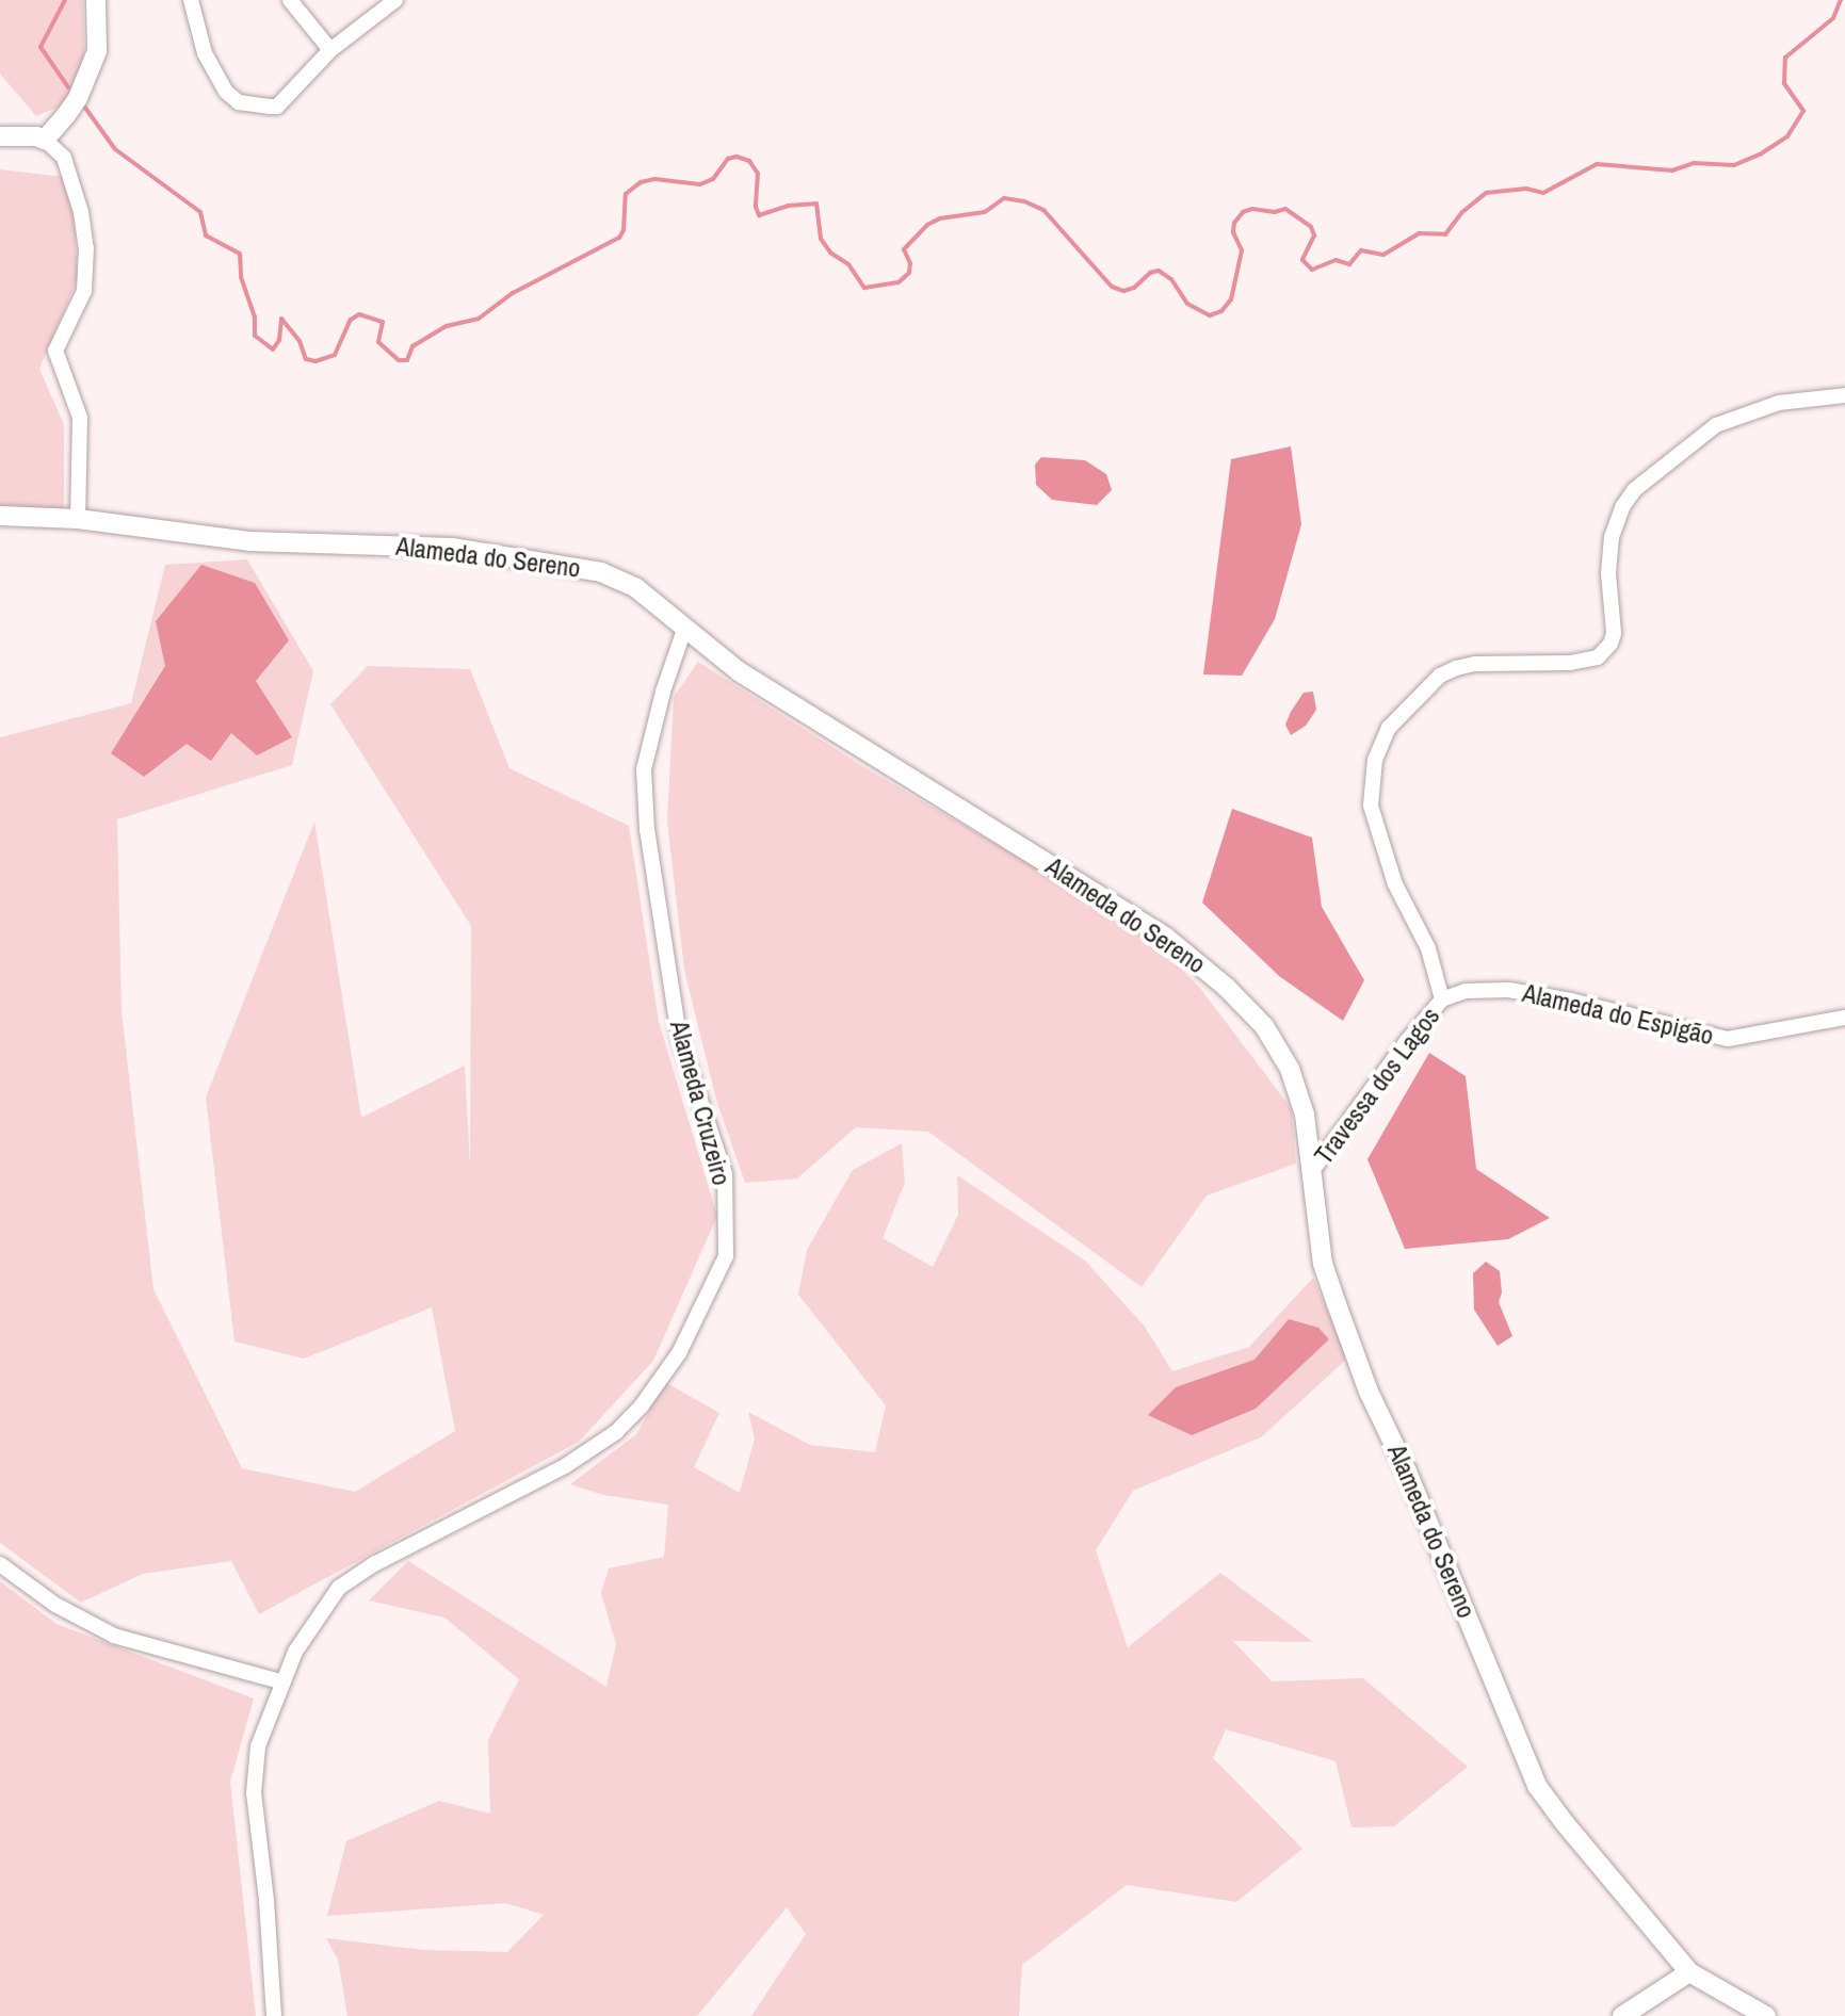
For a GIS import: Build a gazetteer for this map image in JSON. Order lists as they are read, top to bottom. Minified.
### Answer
{"streets":{"street":["Alameda do Sereno","Alameda do Espigão","Travessa dos Lagos","Alameda Cruzeiro"]},"crossings":[["Alameda do Sereno","Travessa dos Lagos"],["Alameda do Sereno","Alameda Cruzeiro"],["Alameda do Espigão","Travessa dos Lagos"]]}
